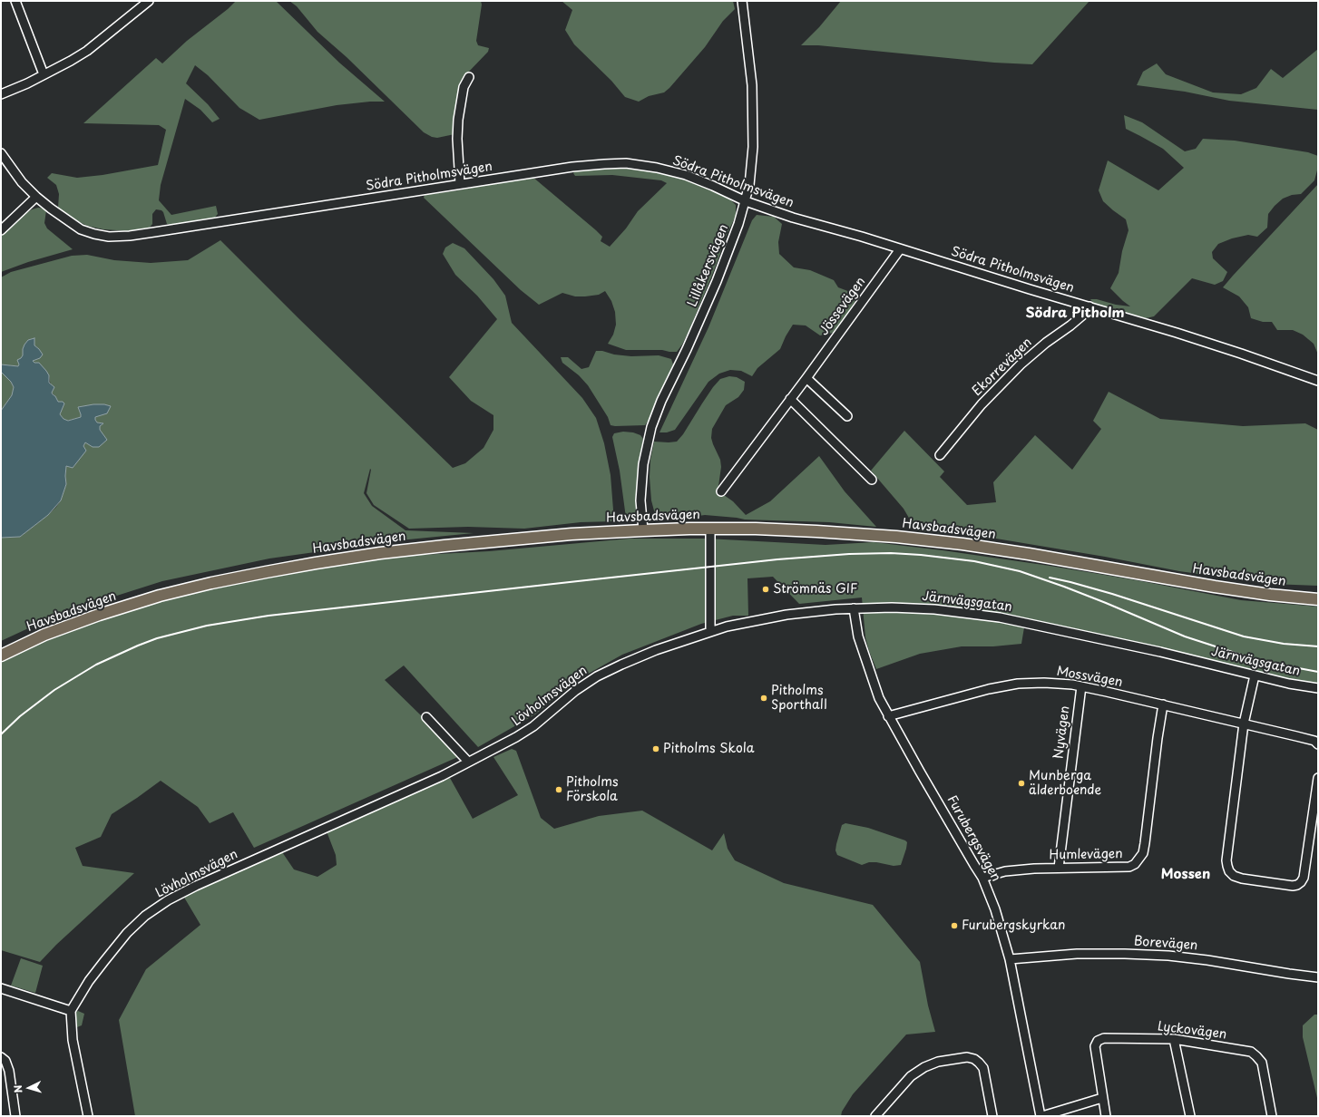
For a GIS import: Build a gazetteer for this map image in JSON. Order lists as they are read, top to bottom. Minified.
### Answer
{"streets":{"main road":["Havsbadsvägen"],"street":["Södra Pitholmsvägen","Lillåkersvägen","Jössevägen","Ekorrevägen","Järnvägsgatan","Mossvägen","Lövholmsvägen","Nyvägen","Furubergsvägen","Humlevägen","Borevägen","Lyckovägen"]},"crossings":[["Södra Pitholmsvägen","Lillåkersvägen"],["Södra Pitholmsvägen","Jössevägen"],["Södra Pitholmsvägen","Ekorrevägen"],["Lillåkersvägen","Havsbadsvägen"],["Järnvägsgatan","Lövholmsvägen"],["Järnvägsgatan","Furubergsvägen"],["Mossvägen","Nyvägen"],["Mossvägen","Furubergsvägen"],["Mossvägen","Humlevägen"],["Nyvägen","Humlevägen"],["Furubergsvägen","Humlevägen"],["Furubergsvägen","Borevägen"]],"districts":["Södra Pitholm","Mossen"],"places":["Strömnäs GIF","Pitholms Sporthall","Pitholms Skola","Munberga älderboende","Pitholms Förskola","Furubergskyrkan"],"north":"left"}
